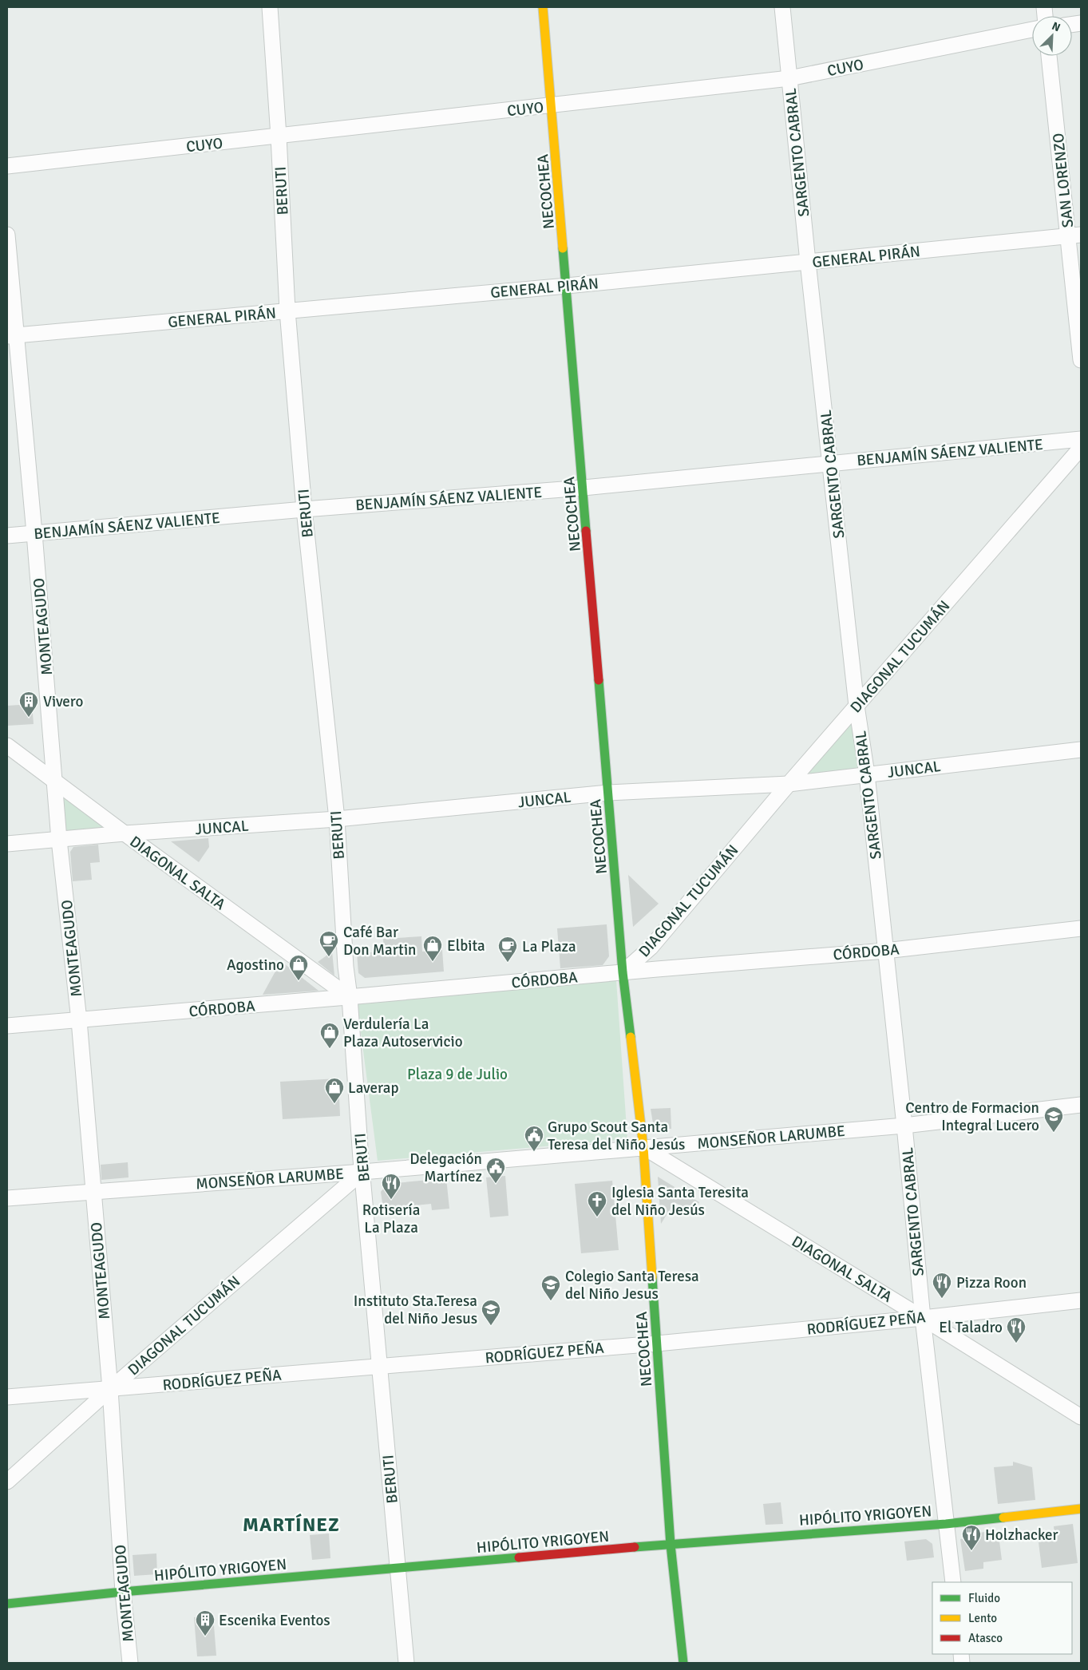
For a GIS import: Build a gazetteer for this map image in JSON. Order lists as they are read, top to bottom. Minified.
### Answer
{"streets":{"street":["CUYO","SARGENTO CABRAL","SAN LORENZO","BERUTI","NECOCHEA","GENERAL PIRÁN","BENJAMÍN SÁENZ VALIENTE","MONTEAGUDO","DIAGONAL TUCUMÁN","JUNCAL","DIAGONAL SALTA","CÓRDOBA","MONSEÑOR LARUMBE","RODRÍGUEZ PEÑA","HIPÓLITO YRIGOYEN"]},"crossings":[["CUYO","SARGENTO CABRAL"],["CUYO","BERUTI"],["CUYO","NECOCHEA"],["SARGENTO CABRAL","GENERAL PIRÁN"],["SARGENTO CABRAL","BENJAMÍN SÁENZ VALIENTE"],["SARGENTO CABRAL","DIAGONAL TUCUMÁN"],["SARGENTO CABRAL","JUNCAL"],["SARGENTO CABRAL","DIAGONAL SALTA"],["SARGENTO CABRAL","CÓRDOBA"],["SARGENTO CABRAL","MONSEÑOR LARUMBE"],["SARGENTO CABRAL","RODRÍGUEZ PEÑA"],["SARGENTO CABRAL","HIPÓLITO YRIGOYEN"],["SAN LORENZO","GENERAL PIRÁN"],["BERUTI","GENERAL PIRÁN"],["BERUTI","BENJAMÍN SÁENZ VALIENTE"],["BERUTI","DIAGONAL TUCUMÁN"],["BERUTI","JUNCAL"],["BERUTI","DIAGONAL SALTA"],["BERUTI","CÓRDOBA"],["BERUTI","MONSEÑOR LARUMBE"],["BERUTI","RODRÍGUEZ PEÑA"],["BERUTI","HIPÓLITO YRIGOYEN"],["NECOCHEA","GENERAL PIRÁN"],["NECOCHEA","BENJAMÍN SÁENZ VALIENTE"],["NECOCHEA","DIAGONAL TUCUMÁN"],["NECOCHEA","JUNCAL"],["NECOCHEA","DIAGONAL SALTA"],["NECOCHEA","CÓRDOBA"],["NECOCHEA","MONSEÑOR LARUMBE"],["NECOCHEA","RODRÍGUEZ PEÑA"],["NECOCHEA","HIPÓLITO YRIGOYEN"],["GENERAL PIRÁN","MONTEAGUDO"],["BENJAMÍN SÁENZ VALIENTE","MONTEAGUDO"],["MONTEAGUDO","DIAGONAL TUCUMÁN"],["MONTEAGUDO","JUNCAL"],["MONTEAGUDO","DIAGONAL SALTA"],["MONTEAGUDO","CÓRDOBA"],["MONTEAGUDO","MONSEÑOR LARUMBE"],["MONTEAGUDO","RODRÍGUEZ PEÑA"],["MONTEAGUDO","HIPÓLITO YRIGOYEN"],["DIAGONAL TUCUMÁN","JUNCAL"],["DIAGONAL TUCUMÁN","CÓRDOBA"],["DIAGONAL TUCUMÁN","MONSEÑOR LARUMBE"],["DIAGONAL TUCUMÁN","RODRÍGUEZ PEÑA"],["JUNCAL","DIAGONAL SALTA"],["DIAGONAL SALTA","CÓRDOBA"],["DIAGONAL SALTA","MONSEÑOR LARUMBE"],["DIAGONAL SALTA","RODRÍGUEZ PEÑA"]],"districts":["MARTÍNEZ"],"parks":["Plaza 9 de Julio"],"places":{"building":["Vivero","Escenika Eventos"],"cafe":["Café Bar Don Martin","La Plaza"],"shop":["Elbita","Agostino","Verdulería La Plaza Autoservicio","Laverap"],"school or university":["Centro de Formacion Integral Lucero","Colegio Santa Teresa del Niño Jesus","Instituto Sta.Teresa del Niño Jesus"],"public building":["Grupo Scout Santa Teresa del Niño Jesús","Delegación Martínez"],"restaurant":["Rotisería La Plaza","Pizza Roon","El Taladro","Holzhacker"],"church":["Iglesia Santa Teresita del Niño Jesús"]},"legend":["Fluido","Lento","Atasco"],"north":"top right"}
